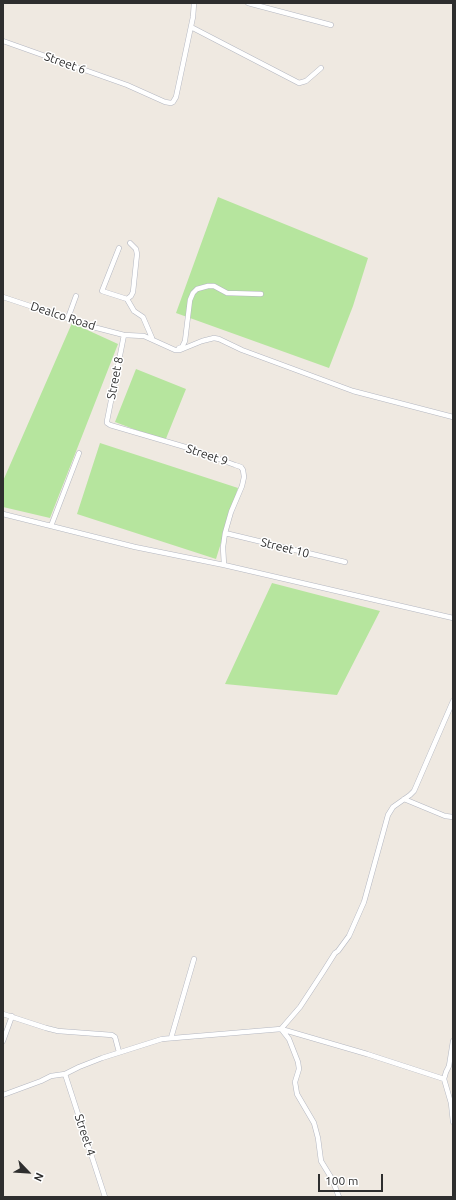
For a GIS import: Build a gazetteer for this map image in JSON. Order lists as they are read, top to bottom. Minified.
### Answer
{"streets":{"street":["Street 6","Dealco Road","Street 8","Street 9","Street 10","Street 4"]},"crossings":[["Dealco Road","Street 8"],["Street 8","Street 9"],["Street 9","Street 10"]],"scale_bar":"100 m","north":"bottom right"}
